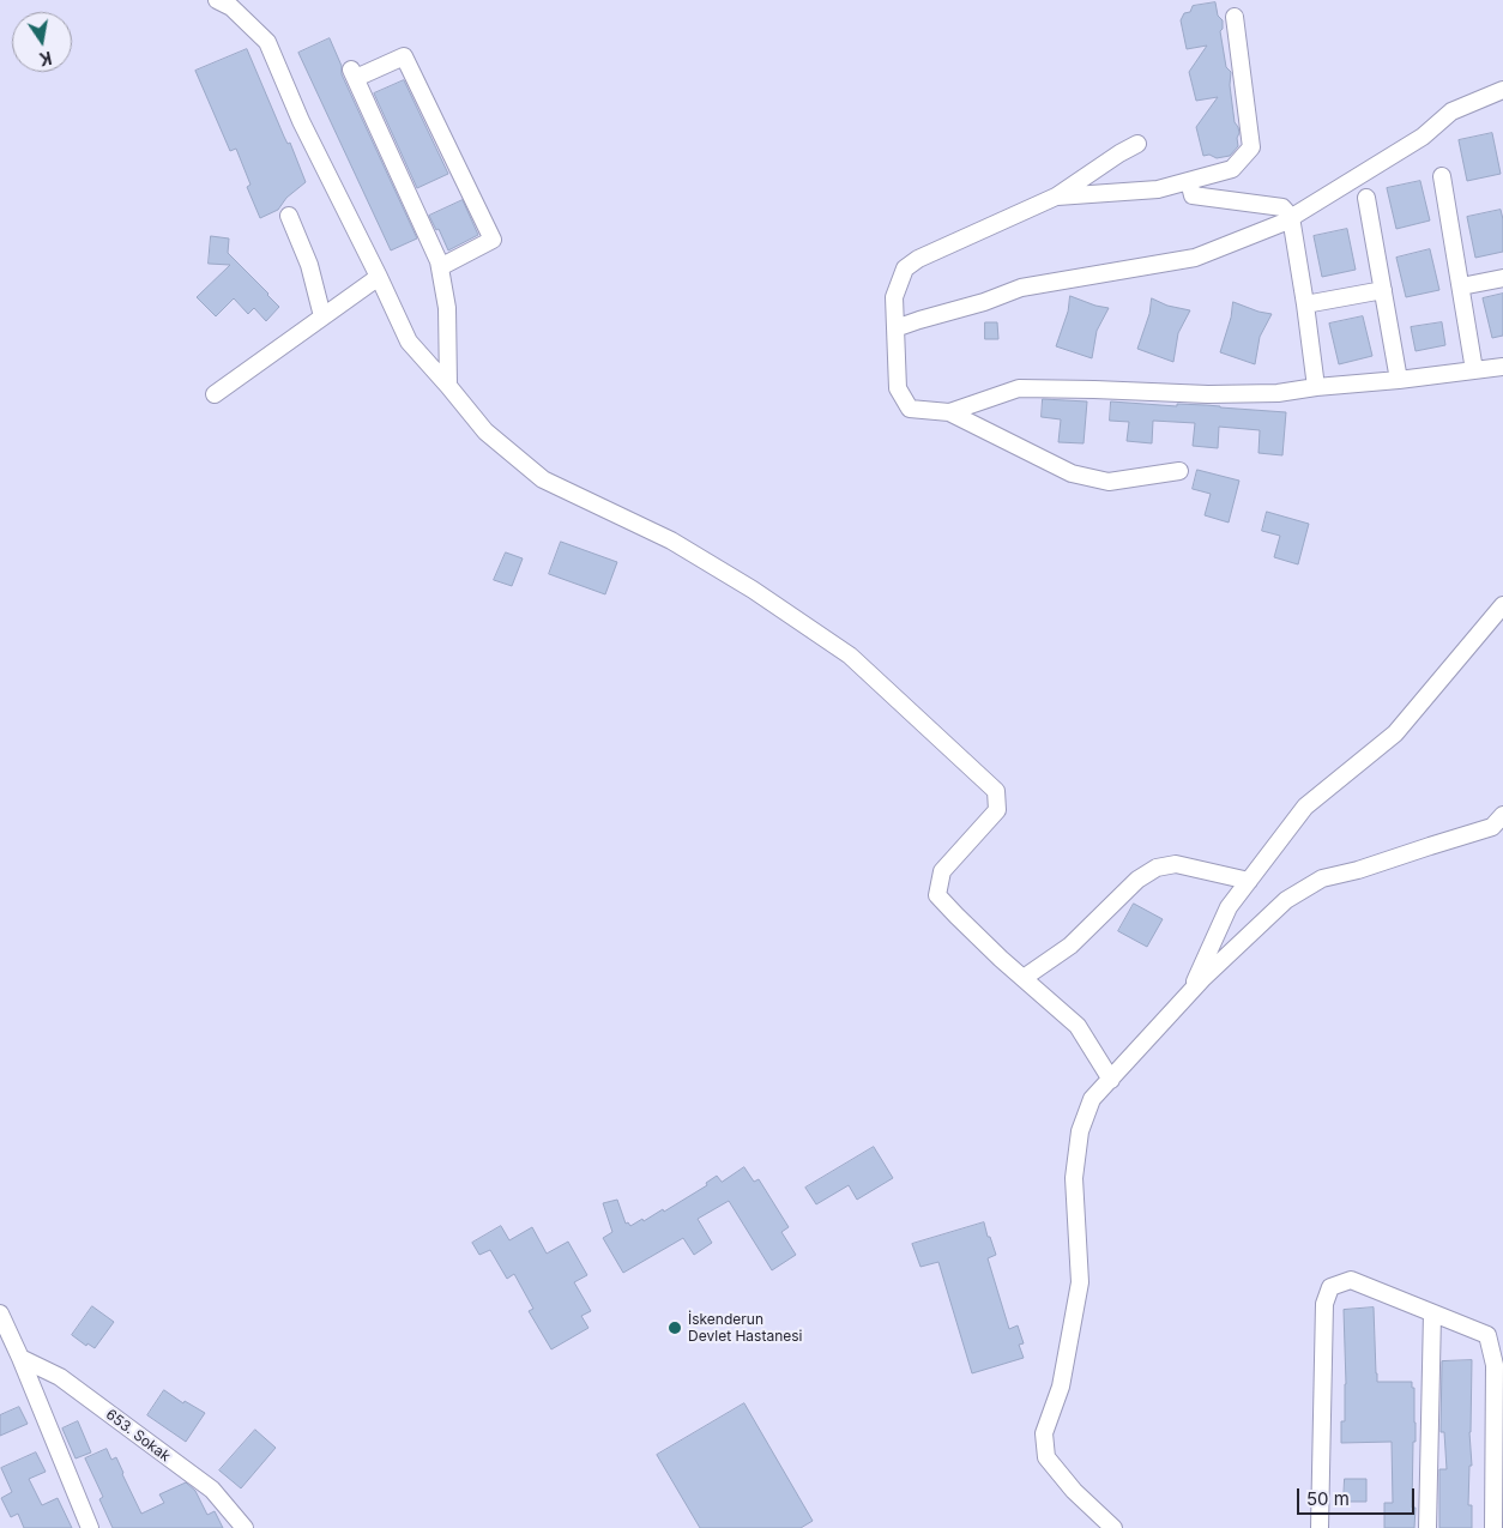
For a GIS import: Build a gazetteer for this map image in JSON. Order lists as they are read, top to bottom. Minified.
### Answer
{"streets":{"street":["653. Sokak"]},"places":["İskenderun Devlet Hastanesi"],"scale_bar":"50 m","north":"bottom"}
